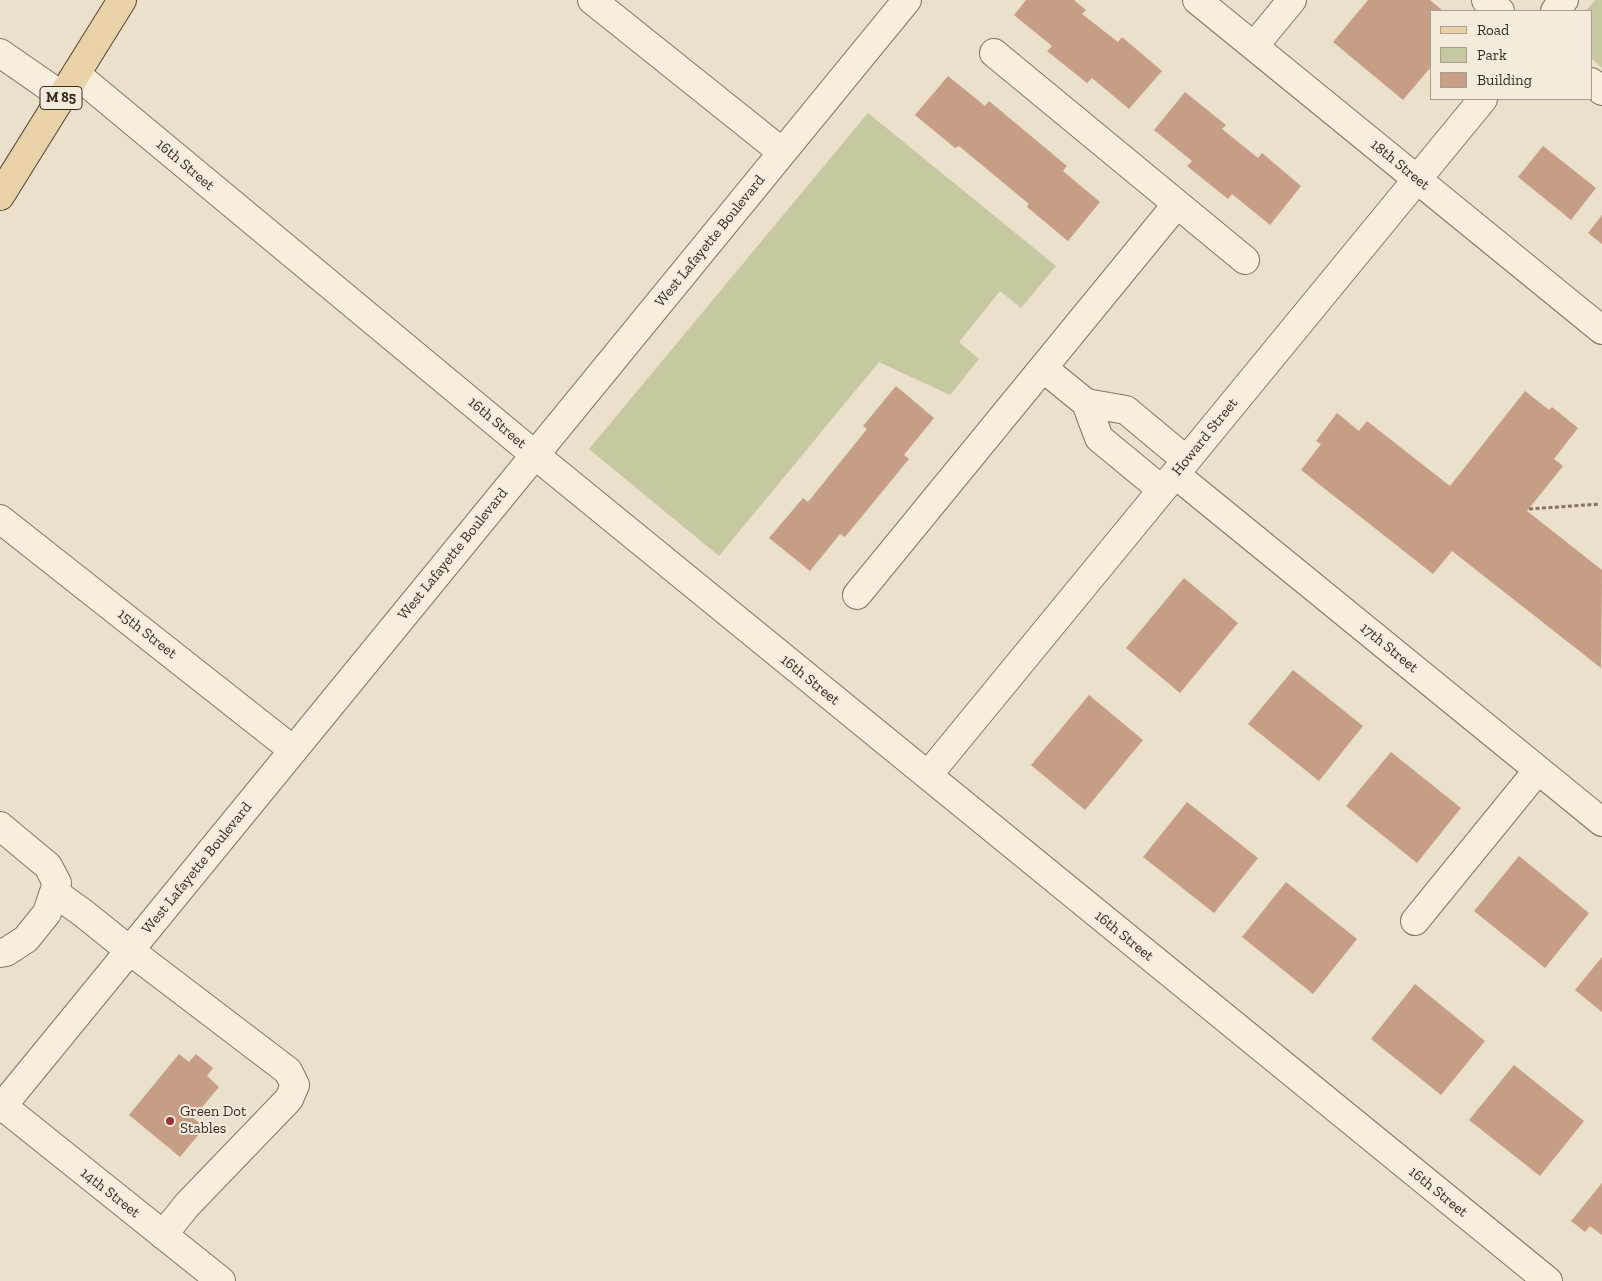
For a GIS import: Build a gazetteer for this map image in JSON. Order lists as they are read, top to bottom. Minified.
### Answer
{"streets":{"main road":["M 85"],"street":["16th Street","18th Street","West Lafayette Boulevard","Howard Street","15th Street","17th Street","14th Street"]},"crossings":[["M 85","16th Street"],["16th Street","West Lafayette Boulevard"],["16th Street","Howard Street"],["18th Street","Howard Street"],["West Lafayette Boulevard","15th Street"],["West Lafayette Boulevard","14th Street"],["Howard Street","17th Street"]],"places":["Green Dot Stables"],"legend":["Road","Park","Building"]}
